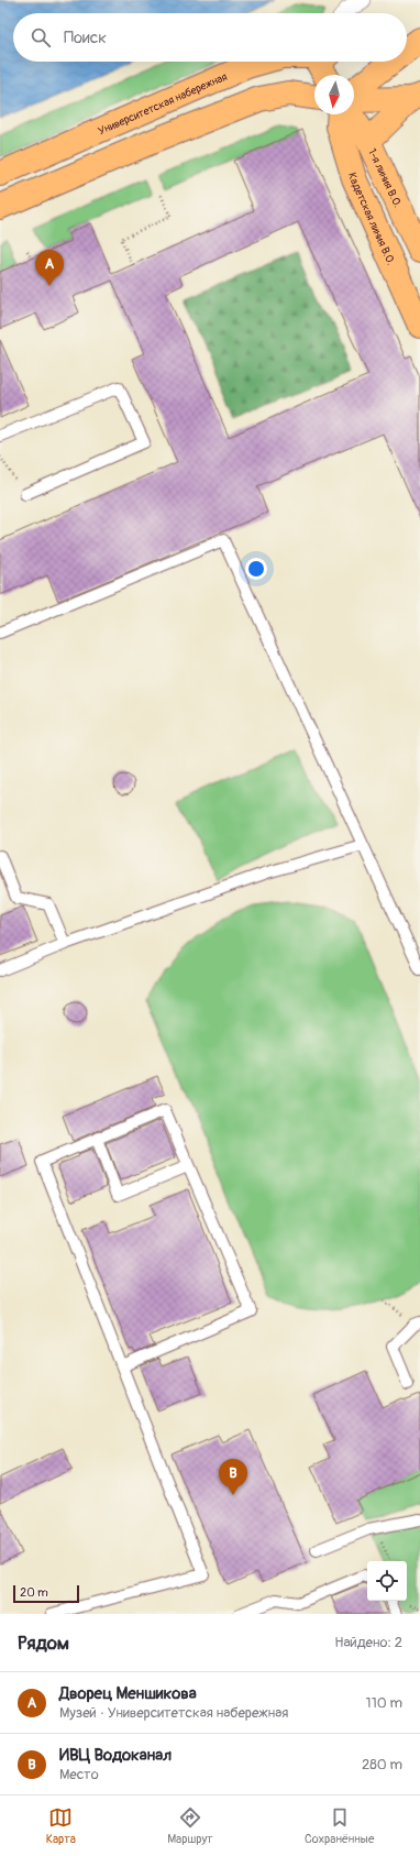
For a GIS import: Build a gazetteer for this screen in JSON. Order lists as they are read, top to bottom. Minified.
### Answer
{"streets":{"main road":["Университетская набережная","1-я линия В.О.","Кадетская линия В.О."]},"scale_bar":"20 m","north":"bottom","page":{"search":"Поиск","pins":["A","B"],"scale":"20 m","heading":["Рядом","Найдено: 2"],"list":[{"mark":"A","name":"Дворец Меншикова","note":"Музей · Университетская набережная","value":"110 m"},{"mark":"B","name":"ИВЦ Водоканал","note":"Место","value":"280 m"}],"nav":["Карта","Маршрут","Сохранённые"]}}
